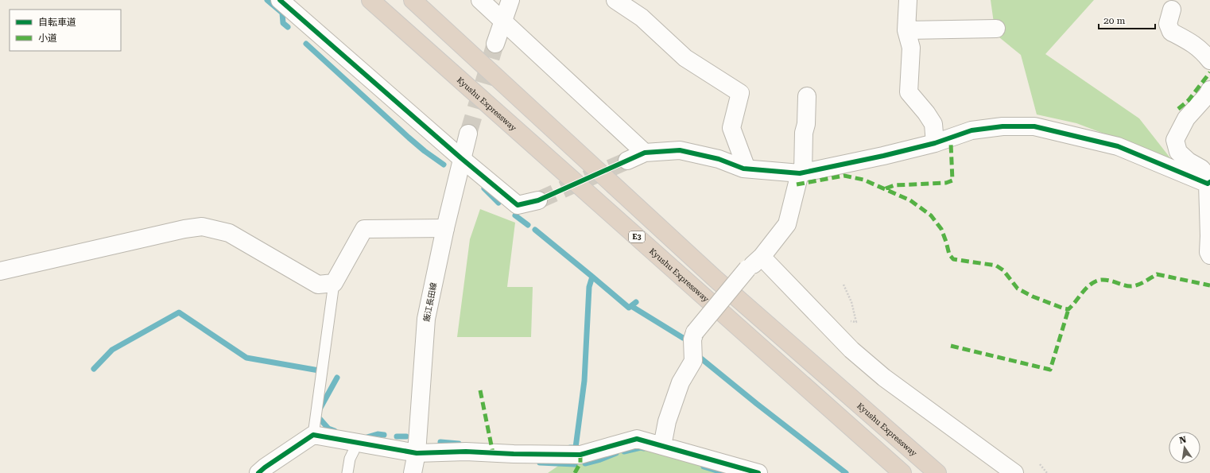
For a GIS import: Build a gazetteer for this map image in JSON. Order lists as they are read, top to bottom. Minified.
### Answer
{"streets":{"highway":["Kyushu Expressway","E3"],"street":["飯江長田線"]},"legend":["自転車道","小道"],"scale_bar":"20 m","north":"top"}
